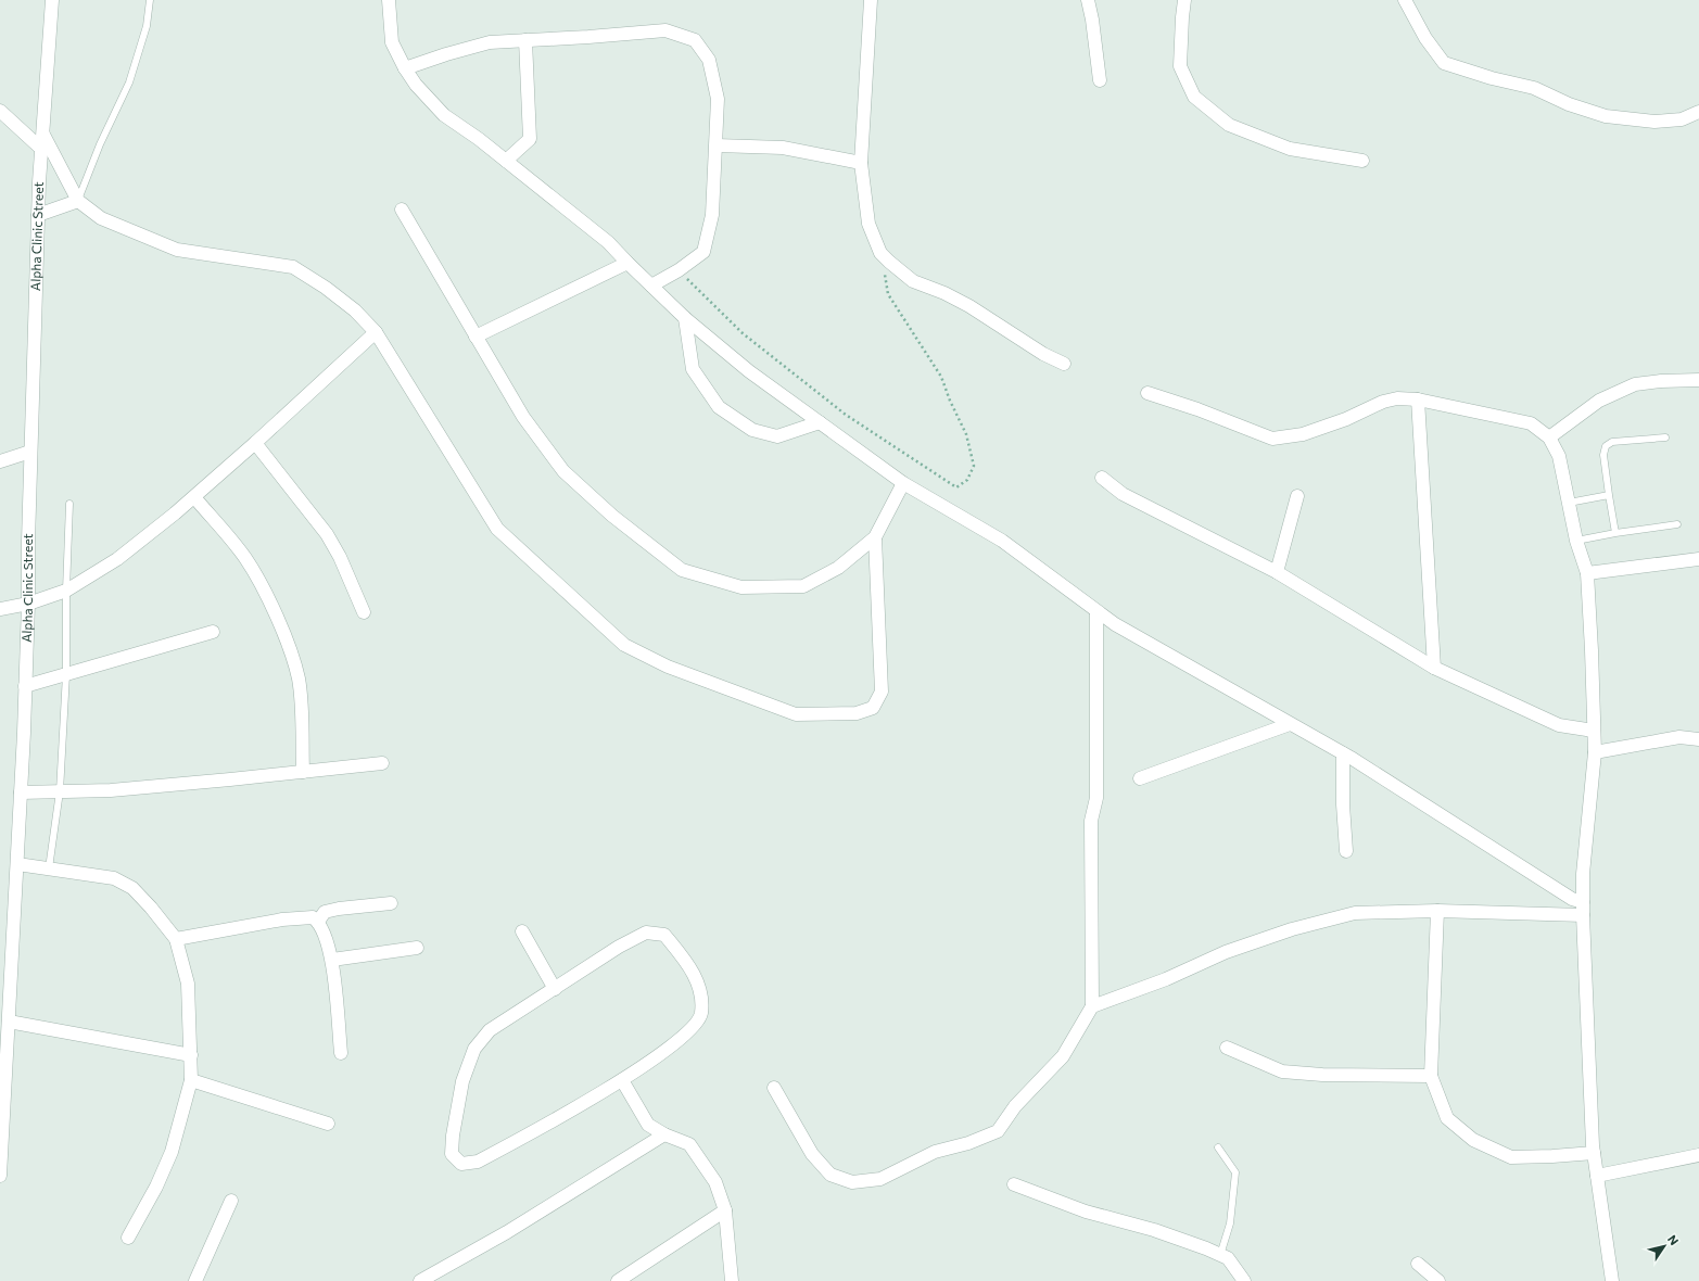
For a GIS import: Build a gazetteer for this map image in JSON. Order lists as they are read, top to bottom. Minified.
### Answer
{"streets":{"street":["Alpha Clinic Street"]},"north":"top right"}
